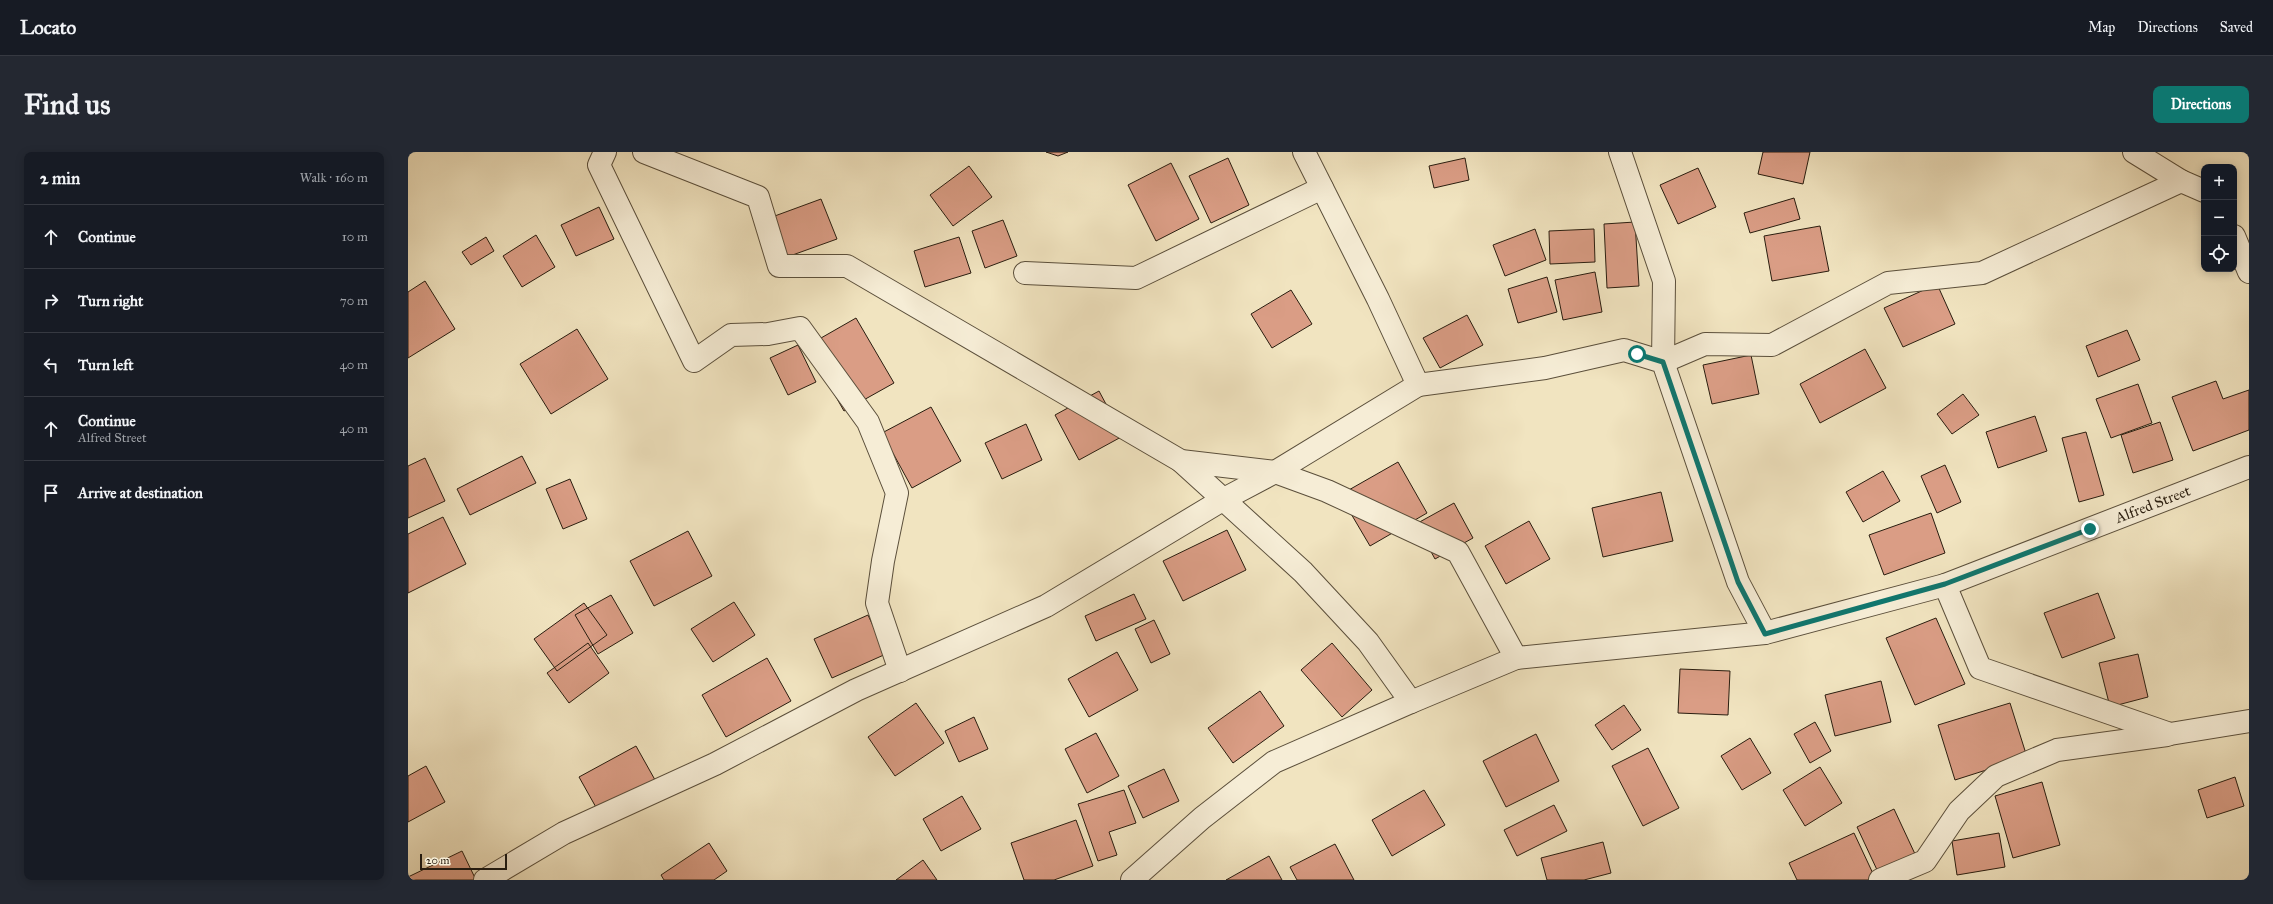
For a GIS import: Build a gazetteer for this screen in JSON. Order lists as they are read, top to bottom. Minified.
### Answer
{"streets":{"street":["Alfred Street"]},"scale_bar":"20 m","page":{"header":"Locato","nav":["Map","Directions","Saved"],"buttons":"Directions","title":"Find us","heading":["2 min","Walk · 160 m"],"map_buttons":["+","−"],"list":[["Continue","10 m"],["Turn right","70 m"],["Turn left","40 m"],["Continue","Alfred Street","40 m"],"Arrive at destination"],"scale":"20 m"}}
